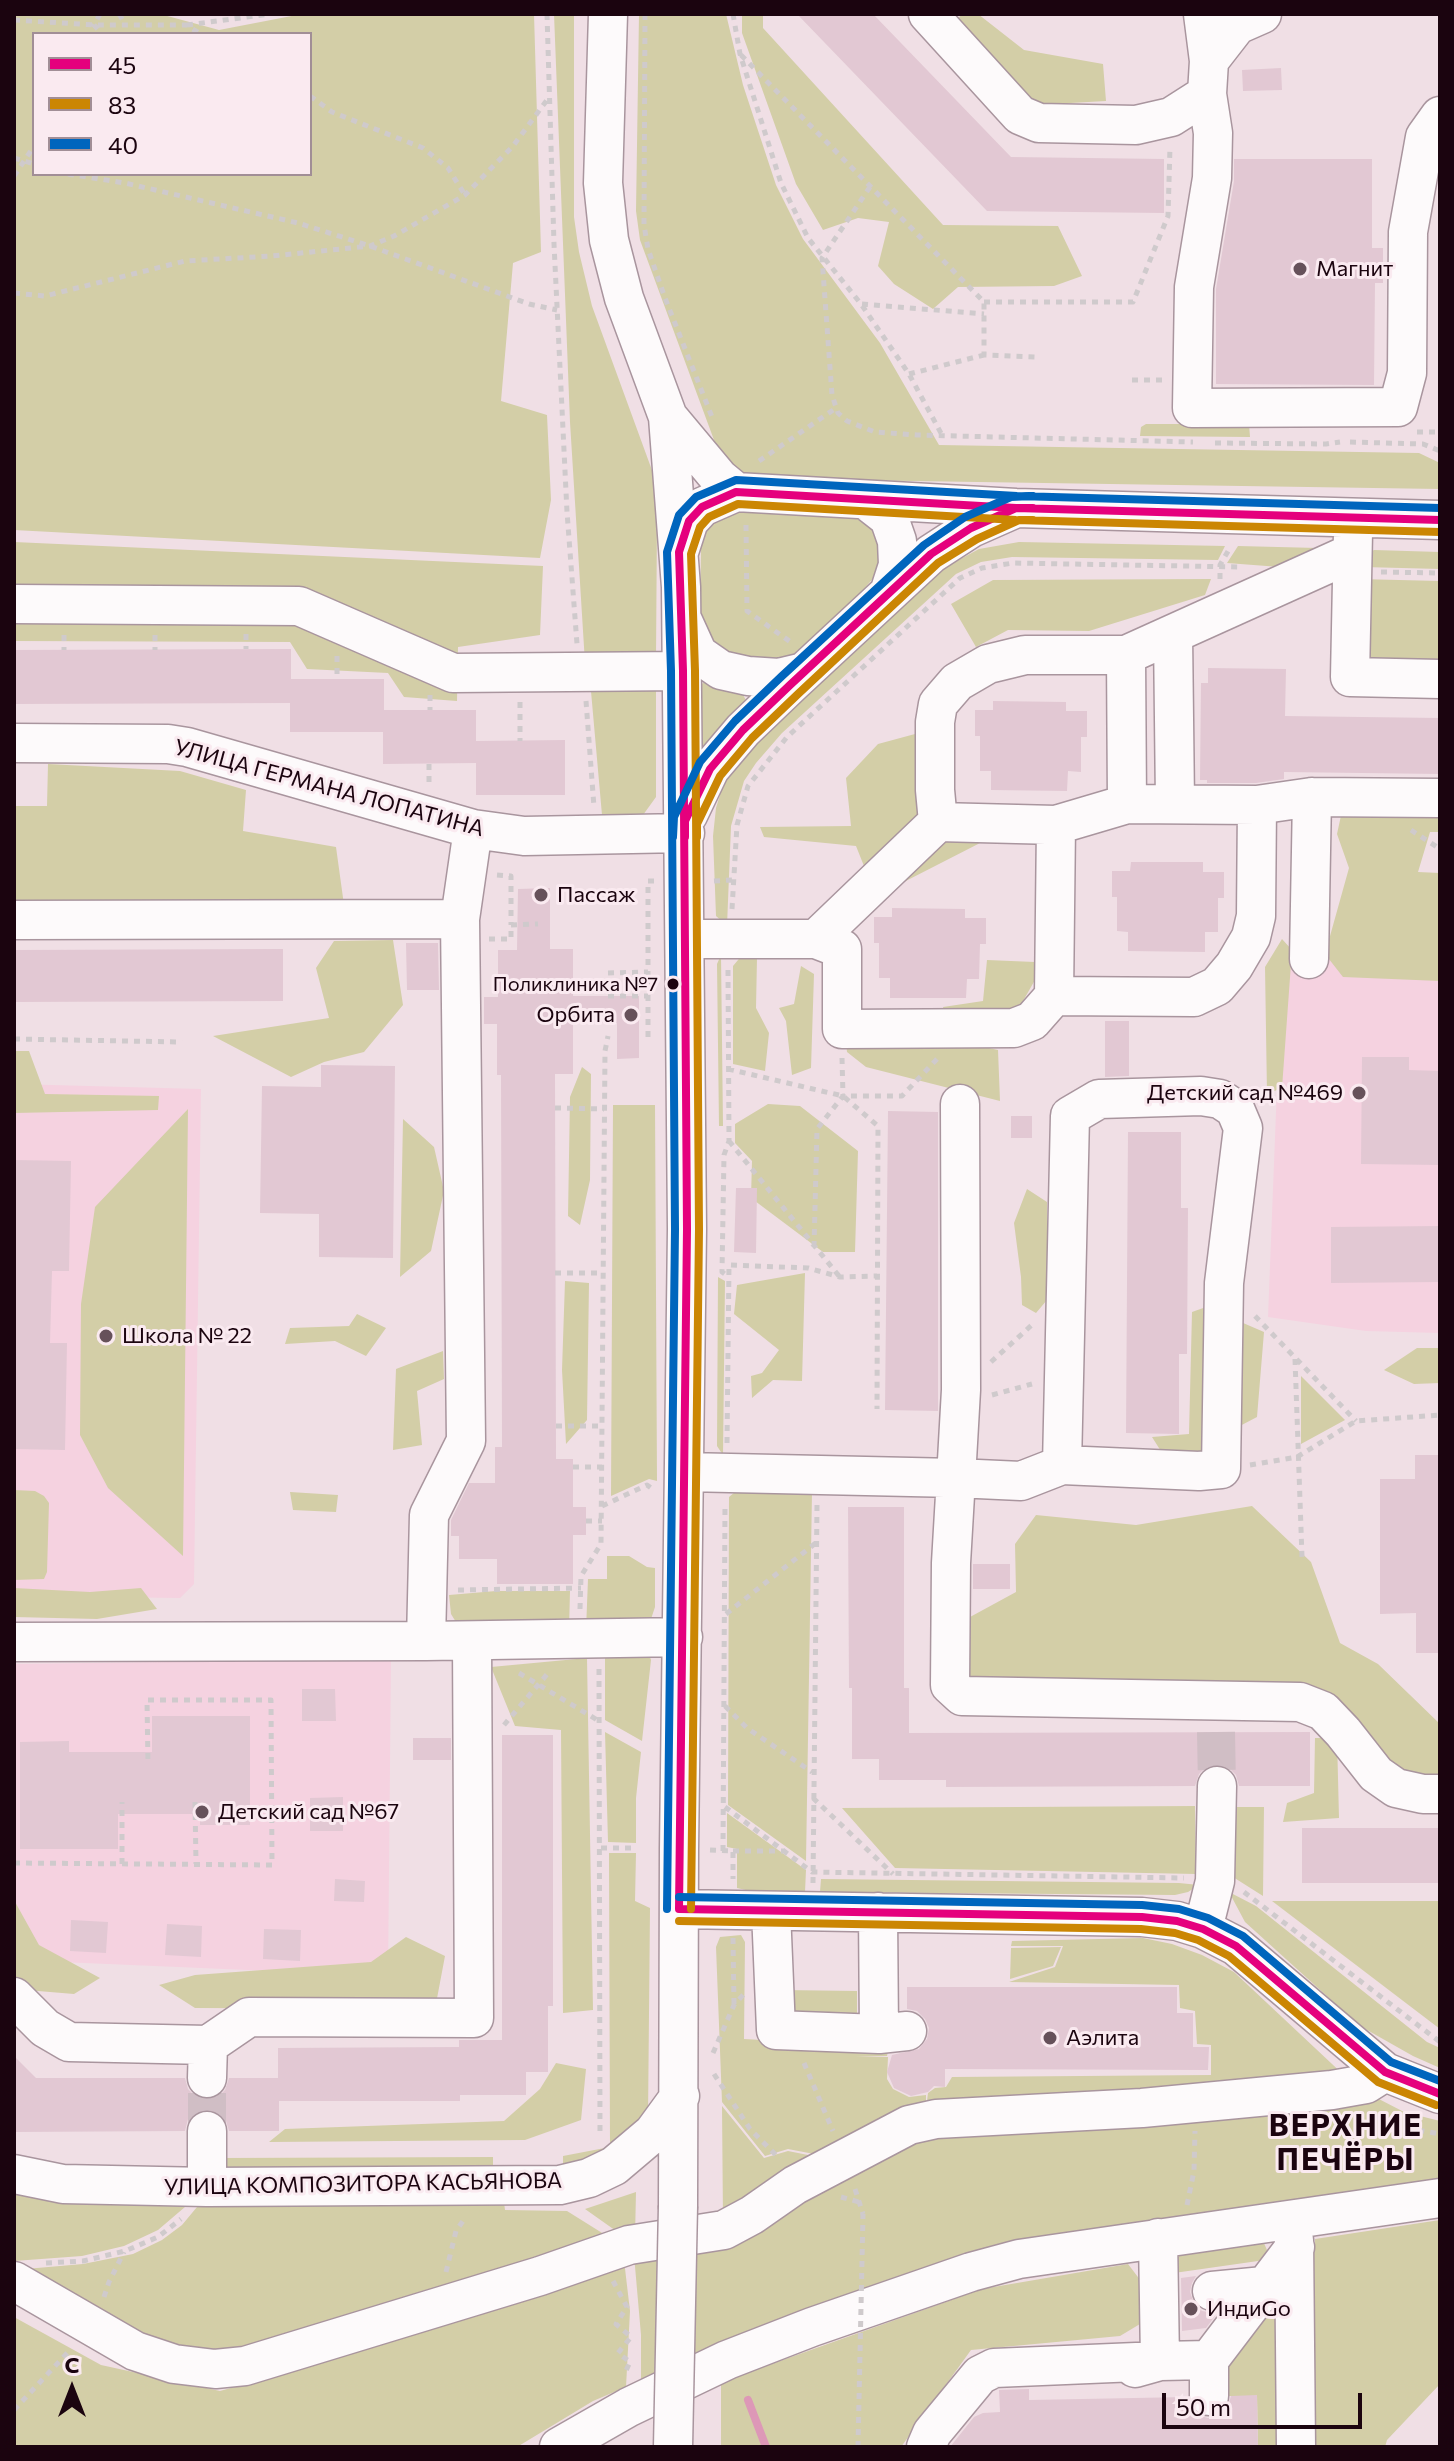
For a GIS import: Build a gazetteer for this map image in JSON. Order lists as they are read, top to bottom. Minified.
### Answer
{"streets":{"street":["УЛИЦА ГЕРМАНА ЛОПАТИНА","УЛИЦА КОМПОЗИТОРА КАСЬЯНОВА"]},"districts":["ВЕРХНИЕ ПЕЧЁРЫ"],"places":["Магнит","Пассаж","Поликлиника №7","Орбита","Детский сад №469","Школа № 22","Детский сад №67","Аэлита","ИндиGo"],"lines":["transit line 40","transit line 45","transit line 83"],"legend":["45","83","40"],"scale_bar":"50 m","north":"top"}
